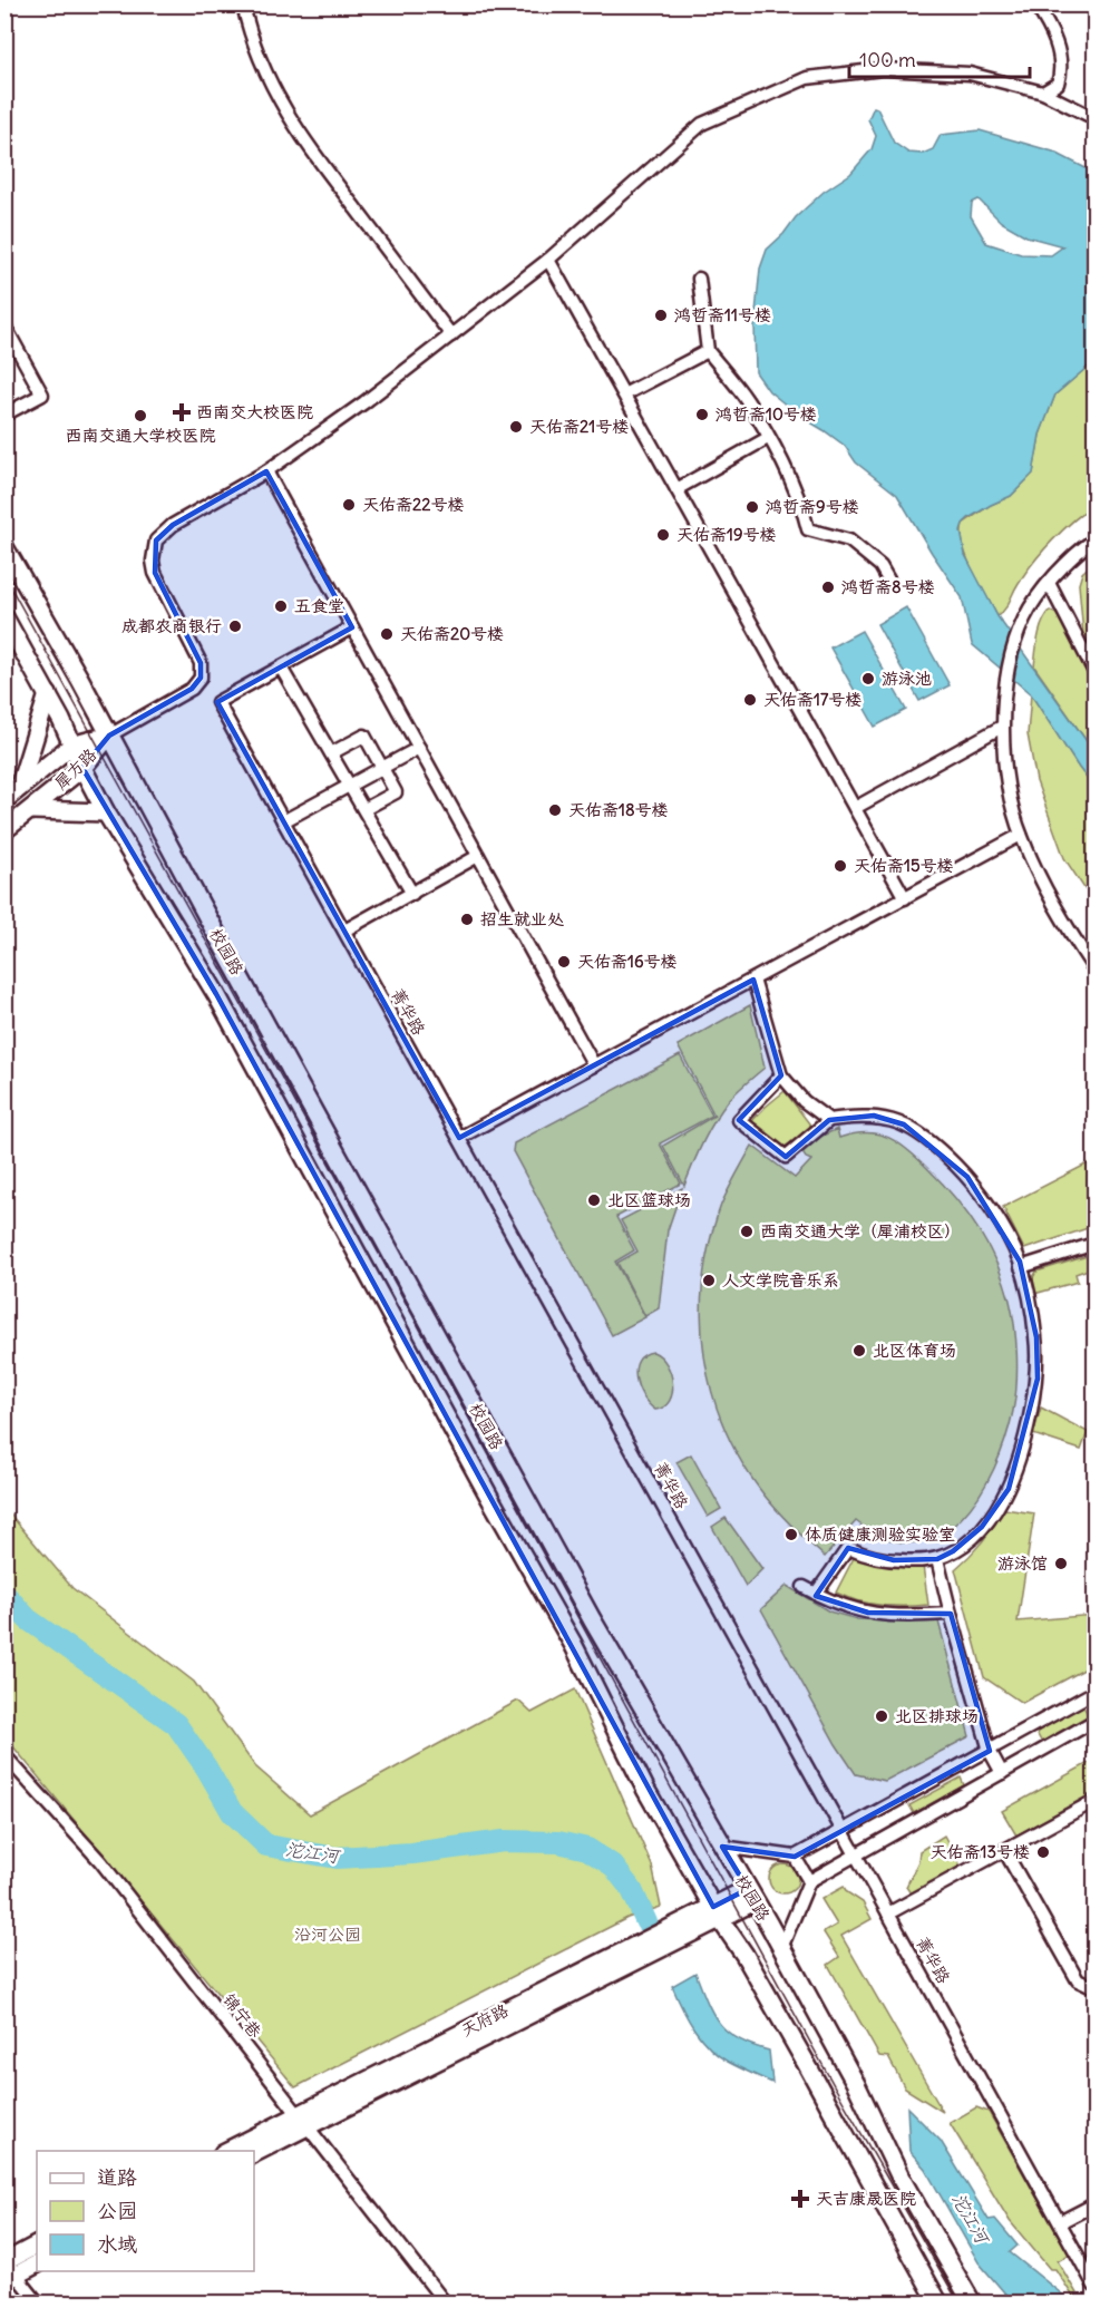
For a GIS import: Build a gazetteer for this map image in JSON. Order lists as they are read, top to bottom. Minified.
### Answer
{"streets":{"street":["犀方路","校园路","菁华路","锦宁巷","天府路"]},"crossings":[["犀方路","校园路"],["校园路","天府路"],["锦宁巷","天府路"]],"water":["沱江河"],"parks":["沿河公园"],"places":{"other":["鸿哲斋11号楼","鸿哲斋10号楼","西南交通大学校医院","天佑斋21号楼","天佑斋22号楼","鸿哲斋9号楼","天佑斋19号楼","鸿哲斋8号楼","五食堂","成都农商银行","天佑斋20号楼","游泳池","天佑斋17号楼","天佑斋18号楼","天佑斋15号楼","招生就业处","天佑斋16号楼","北区篮球场","西南交通大学（犀浦校区）","人文学院音乐系","北区体育场","体质健康测验实验室","游泳馆","北区排球场","天佑斋13号楼"],"health":["西南交大校医院","天吉康晟医院"]},"legend":["道路","公园","水域"],"scale_bar":"100 m"}
